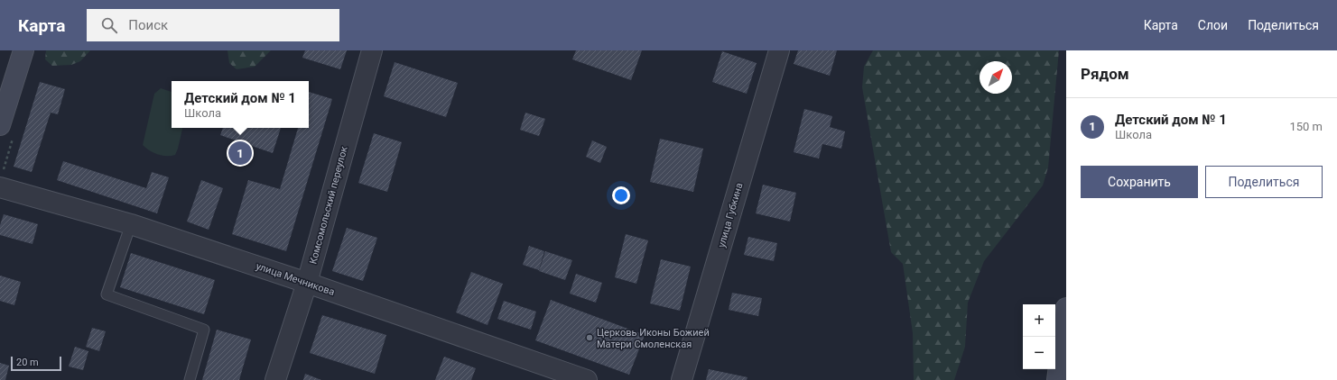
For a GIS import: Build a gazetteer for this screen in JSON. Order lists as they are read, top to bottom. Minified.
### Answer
{"streets":{"street":["Комсомольский переулок","улица Губкина","улица Мечникова"]},"crossings":[["Комсомольский переулок","улица Мечникова"]],"places":["Церковь Иконы Божией Матери Смоленская"],"scale_bar":"20 m","north":"top right","page":{"header":"Карта","search":"Поиск","nav":["Карта","Слои","Поделиться"],"heading":"Рядом","popup":["Детский дом № 1","Школа"],"list":[{"mark":"1","name":"Детский дом № 1","note":"Школа","value":"150 m"}],"pins":"1","buttons":["Сохранить","Поделиться"],"map_buttons":["+","−"],"scale":"20 m"}}
